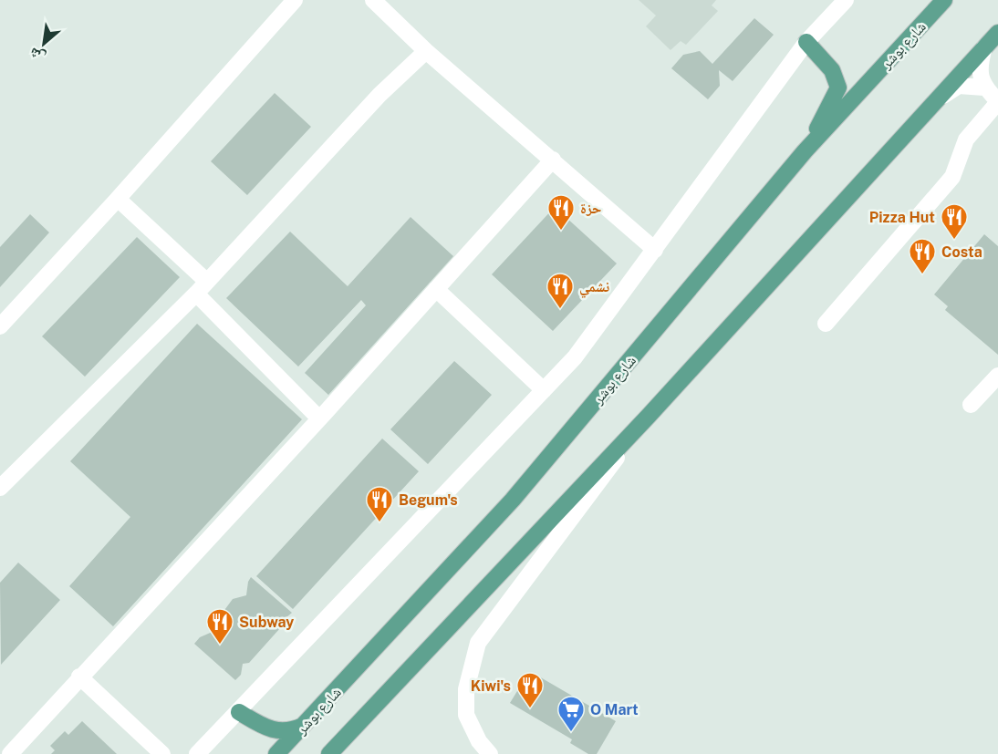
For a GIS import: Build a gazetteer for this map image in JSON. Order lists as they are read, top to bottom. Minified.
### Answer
{"streets":{"main road":["شارع بوشر"]},"places":{"restaurant":["حزة","Pizza Hut","Costa","نشمي","Begum's","Subway","Kiwi's"],"supermarket":["O Mart"]},"north":"bottom left"}
